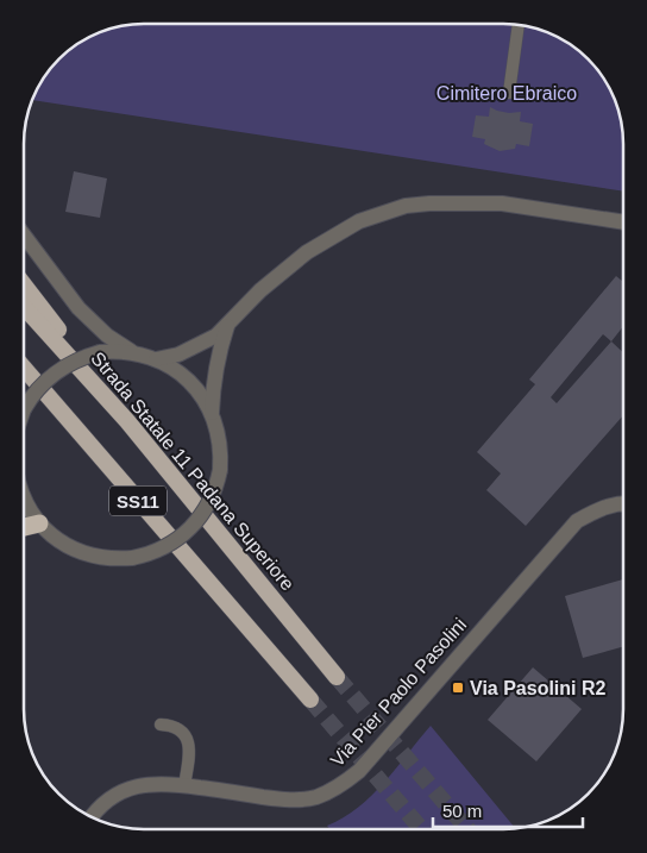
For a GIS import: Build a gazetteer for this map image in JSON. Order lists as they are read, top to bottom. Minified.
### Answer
{"streets":{"highway":["Strada Statale 11 Padana Superiore","SS11"],"street":["Via Pier Paolo Pasolini"]},"parks":["Cimitero Ebraico"],"places":{"transit":["Via Pasolini R2"]},"scale_bar":"50 m"}
